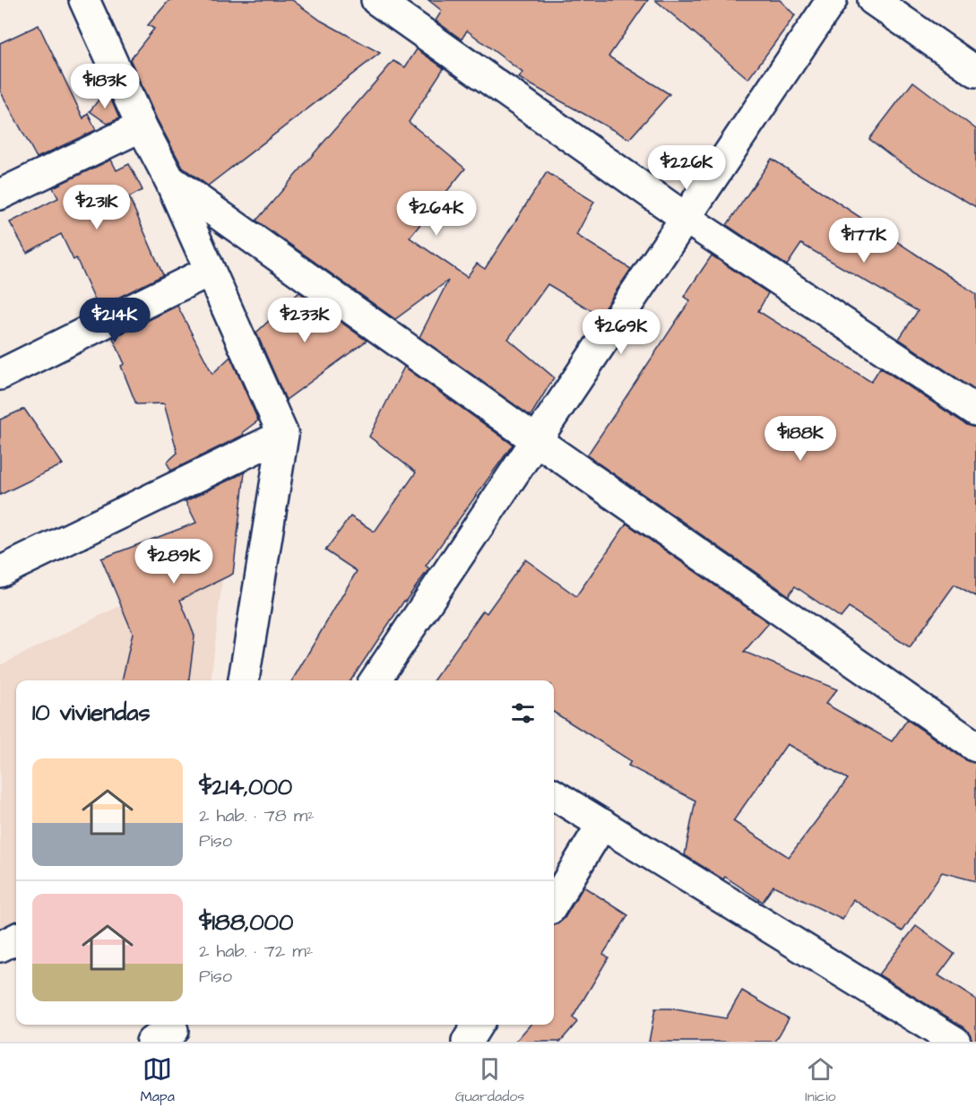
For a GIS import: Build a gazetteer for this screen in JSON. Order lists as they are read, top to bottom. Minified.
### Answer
{"page":{"price":["$183K","$226K","$231K","$264K","$177K","$214K","$233K","$269K","$188K","$289K"],"heading":"10 viviendas","list":[{"name":"$214,000","note":"2 hab. · 78 m² · Piso"},{"name":"$188,000","note":"2 hab. · 72 m² · Piso"}],"tabs":["Mapa","Guardados","Inicio"]}}
